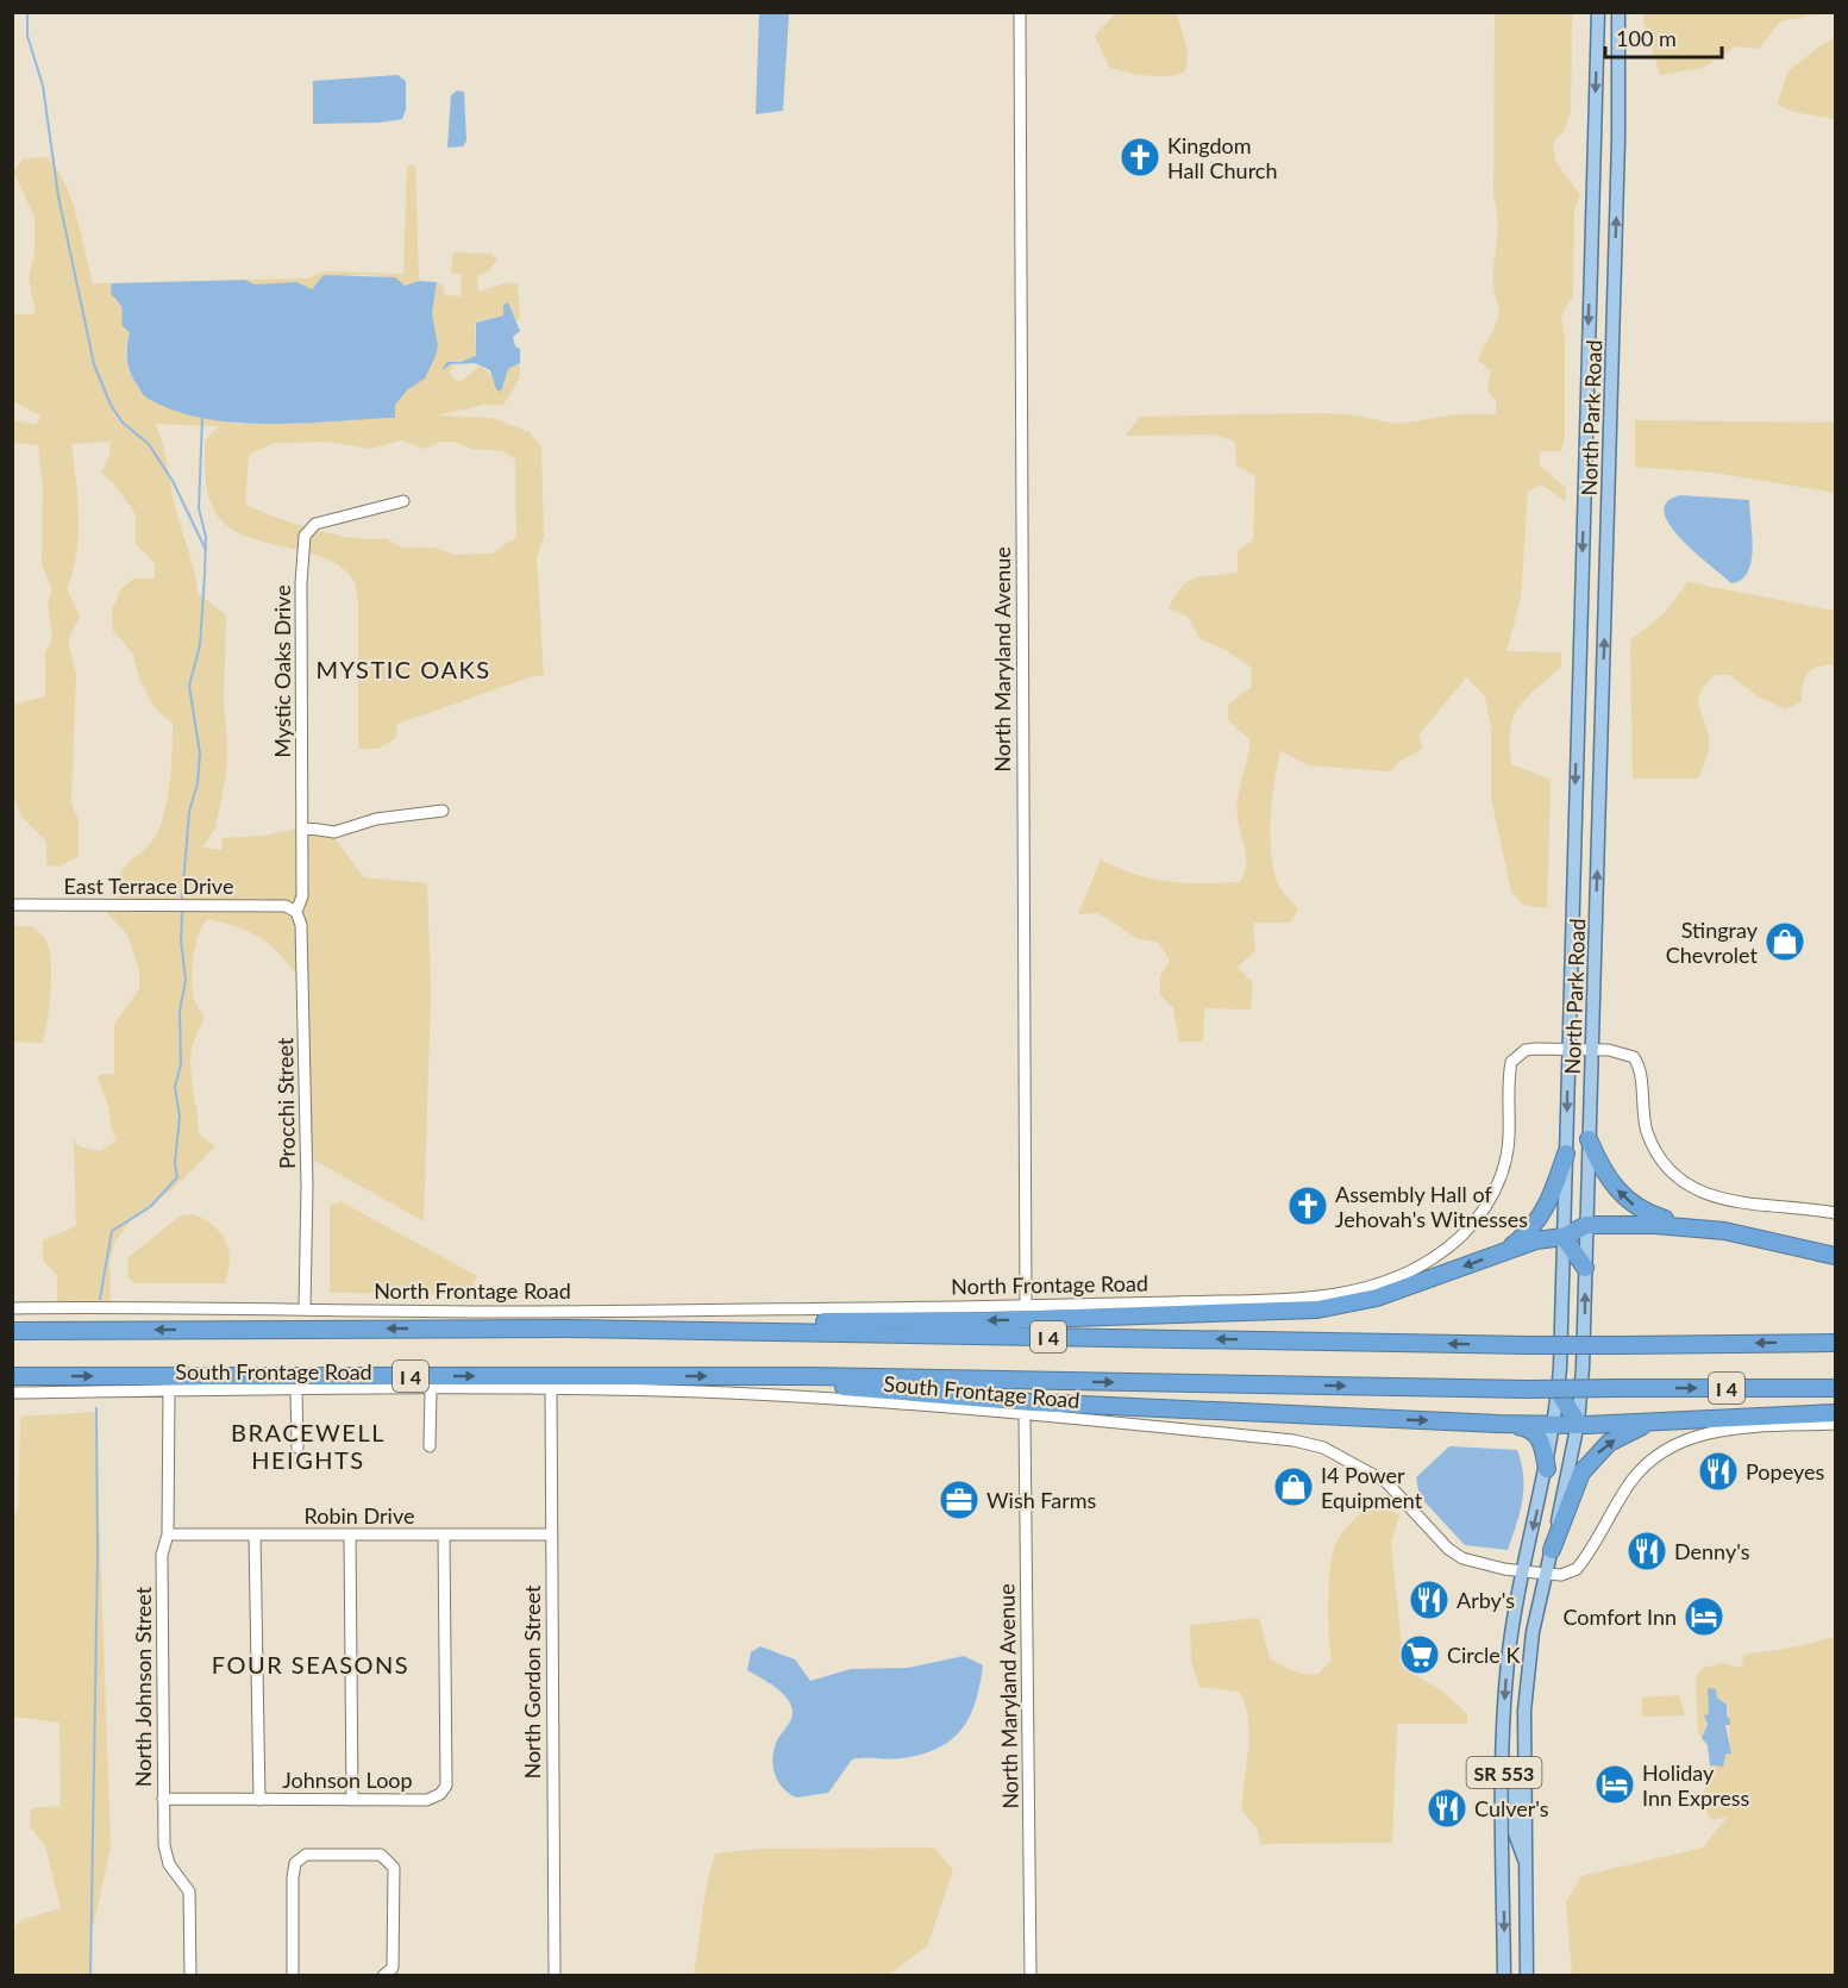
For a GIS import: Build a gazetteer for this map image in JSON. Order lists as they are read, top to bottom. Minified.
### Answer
{"streets":{"highway":["I 4"],"main road":["North Park Road","SR 553"],"street":["North Maryland Avenue","Mystic Oaks Drive","East Terrace Drive","Procchi Street","North Frontage Road","South Frontage Road","Robin Drive","North Gordon Street","North Johnson Street","Johnson Loop"]},"crossings":[["North Park Road","North Frontage Road"],["North Park Road","South Frontage Road"],["North Maryland Avenue","North Frontage Road"],["North Maryland Avenue","South Frontage Road"],["Mystic Oaks Drive","East Terrace Drive"],["Mystic Oaks Drive","Procchi Street"],["East Terrace Drive","Procchi Street"],["Procchi Street","North Frontage Road"],["South Frontage Road","North Gordon Street"],["South Frontage Road","North Johnson Street"],["Robin Drive","North Gordon Street"],["Robin Drive","North Johnson Street"],["Robin Drive","Johnson Loop"],["North Johnson Street","Johnson Loop"]],"districts":["MYSTIC OAKS","BRACEWELL HEIGHTS","FOUR SEASONS"],"places":{"church":["Kingdom Hall Church","Assembly Hall of Jehovah's Witnesses"],"shop":["Stingray Chevrolet","I4 Power Equipment"],"restaurant":["Popeyes","Denny's","Arby's","Culver's"],"office":["Wish Farms"],"hotel":["Comfort Inn","Holiday Inn Express"],"supermarket":["Circle K"]},"scale_bar":"100 m"}
